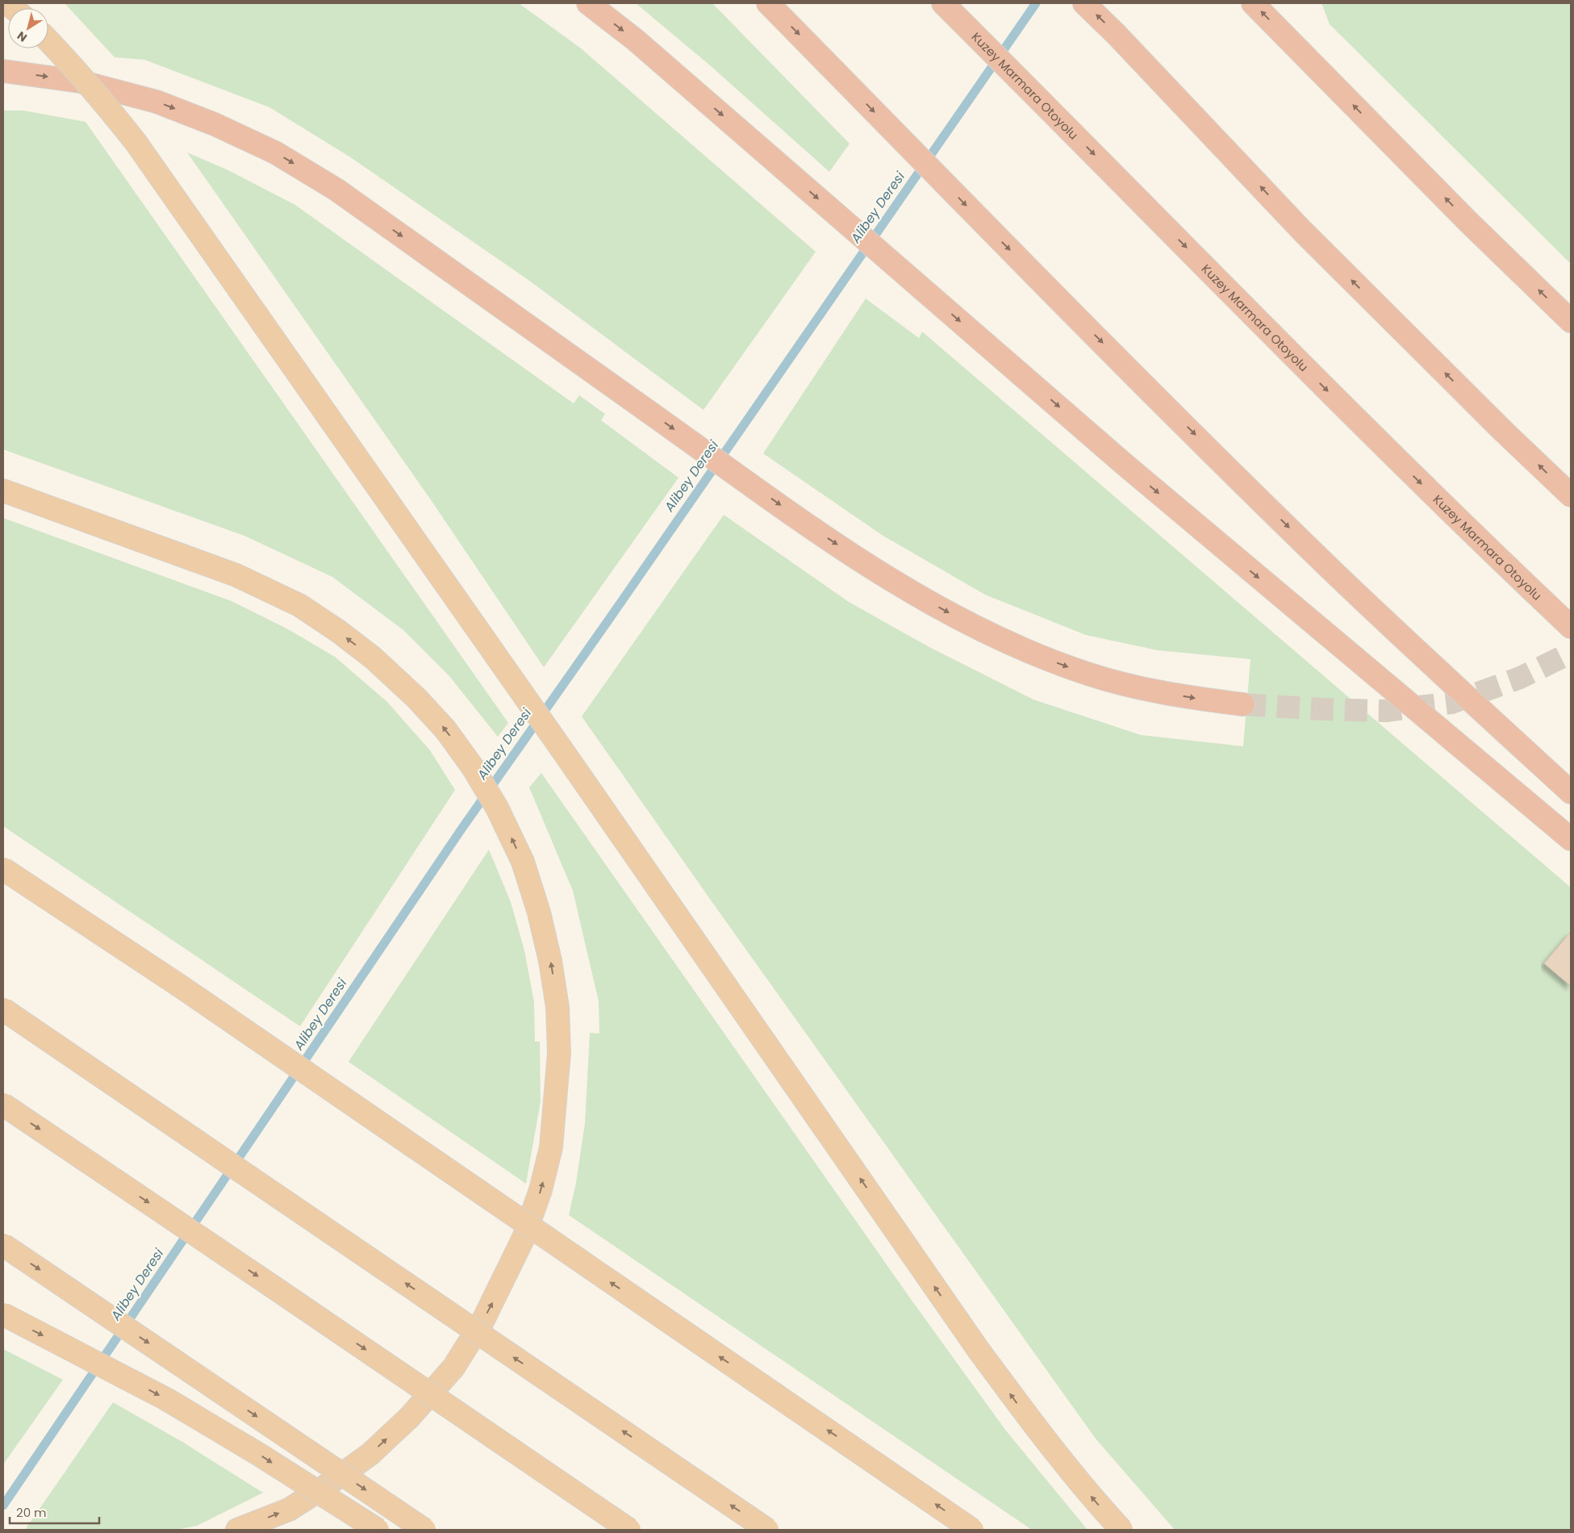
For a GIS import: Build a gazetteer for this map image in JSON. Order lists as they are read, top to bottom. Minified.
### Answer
{"streets":{"highway":["Kuzey Marmara Otoyolu"]},"water":["Alibey Deresi"],"scale_bar":"20 m","north":"bottom left"}
